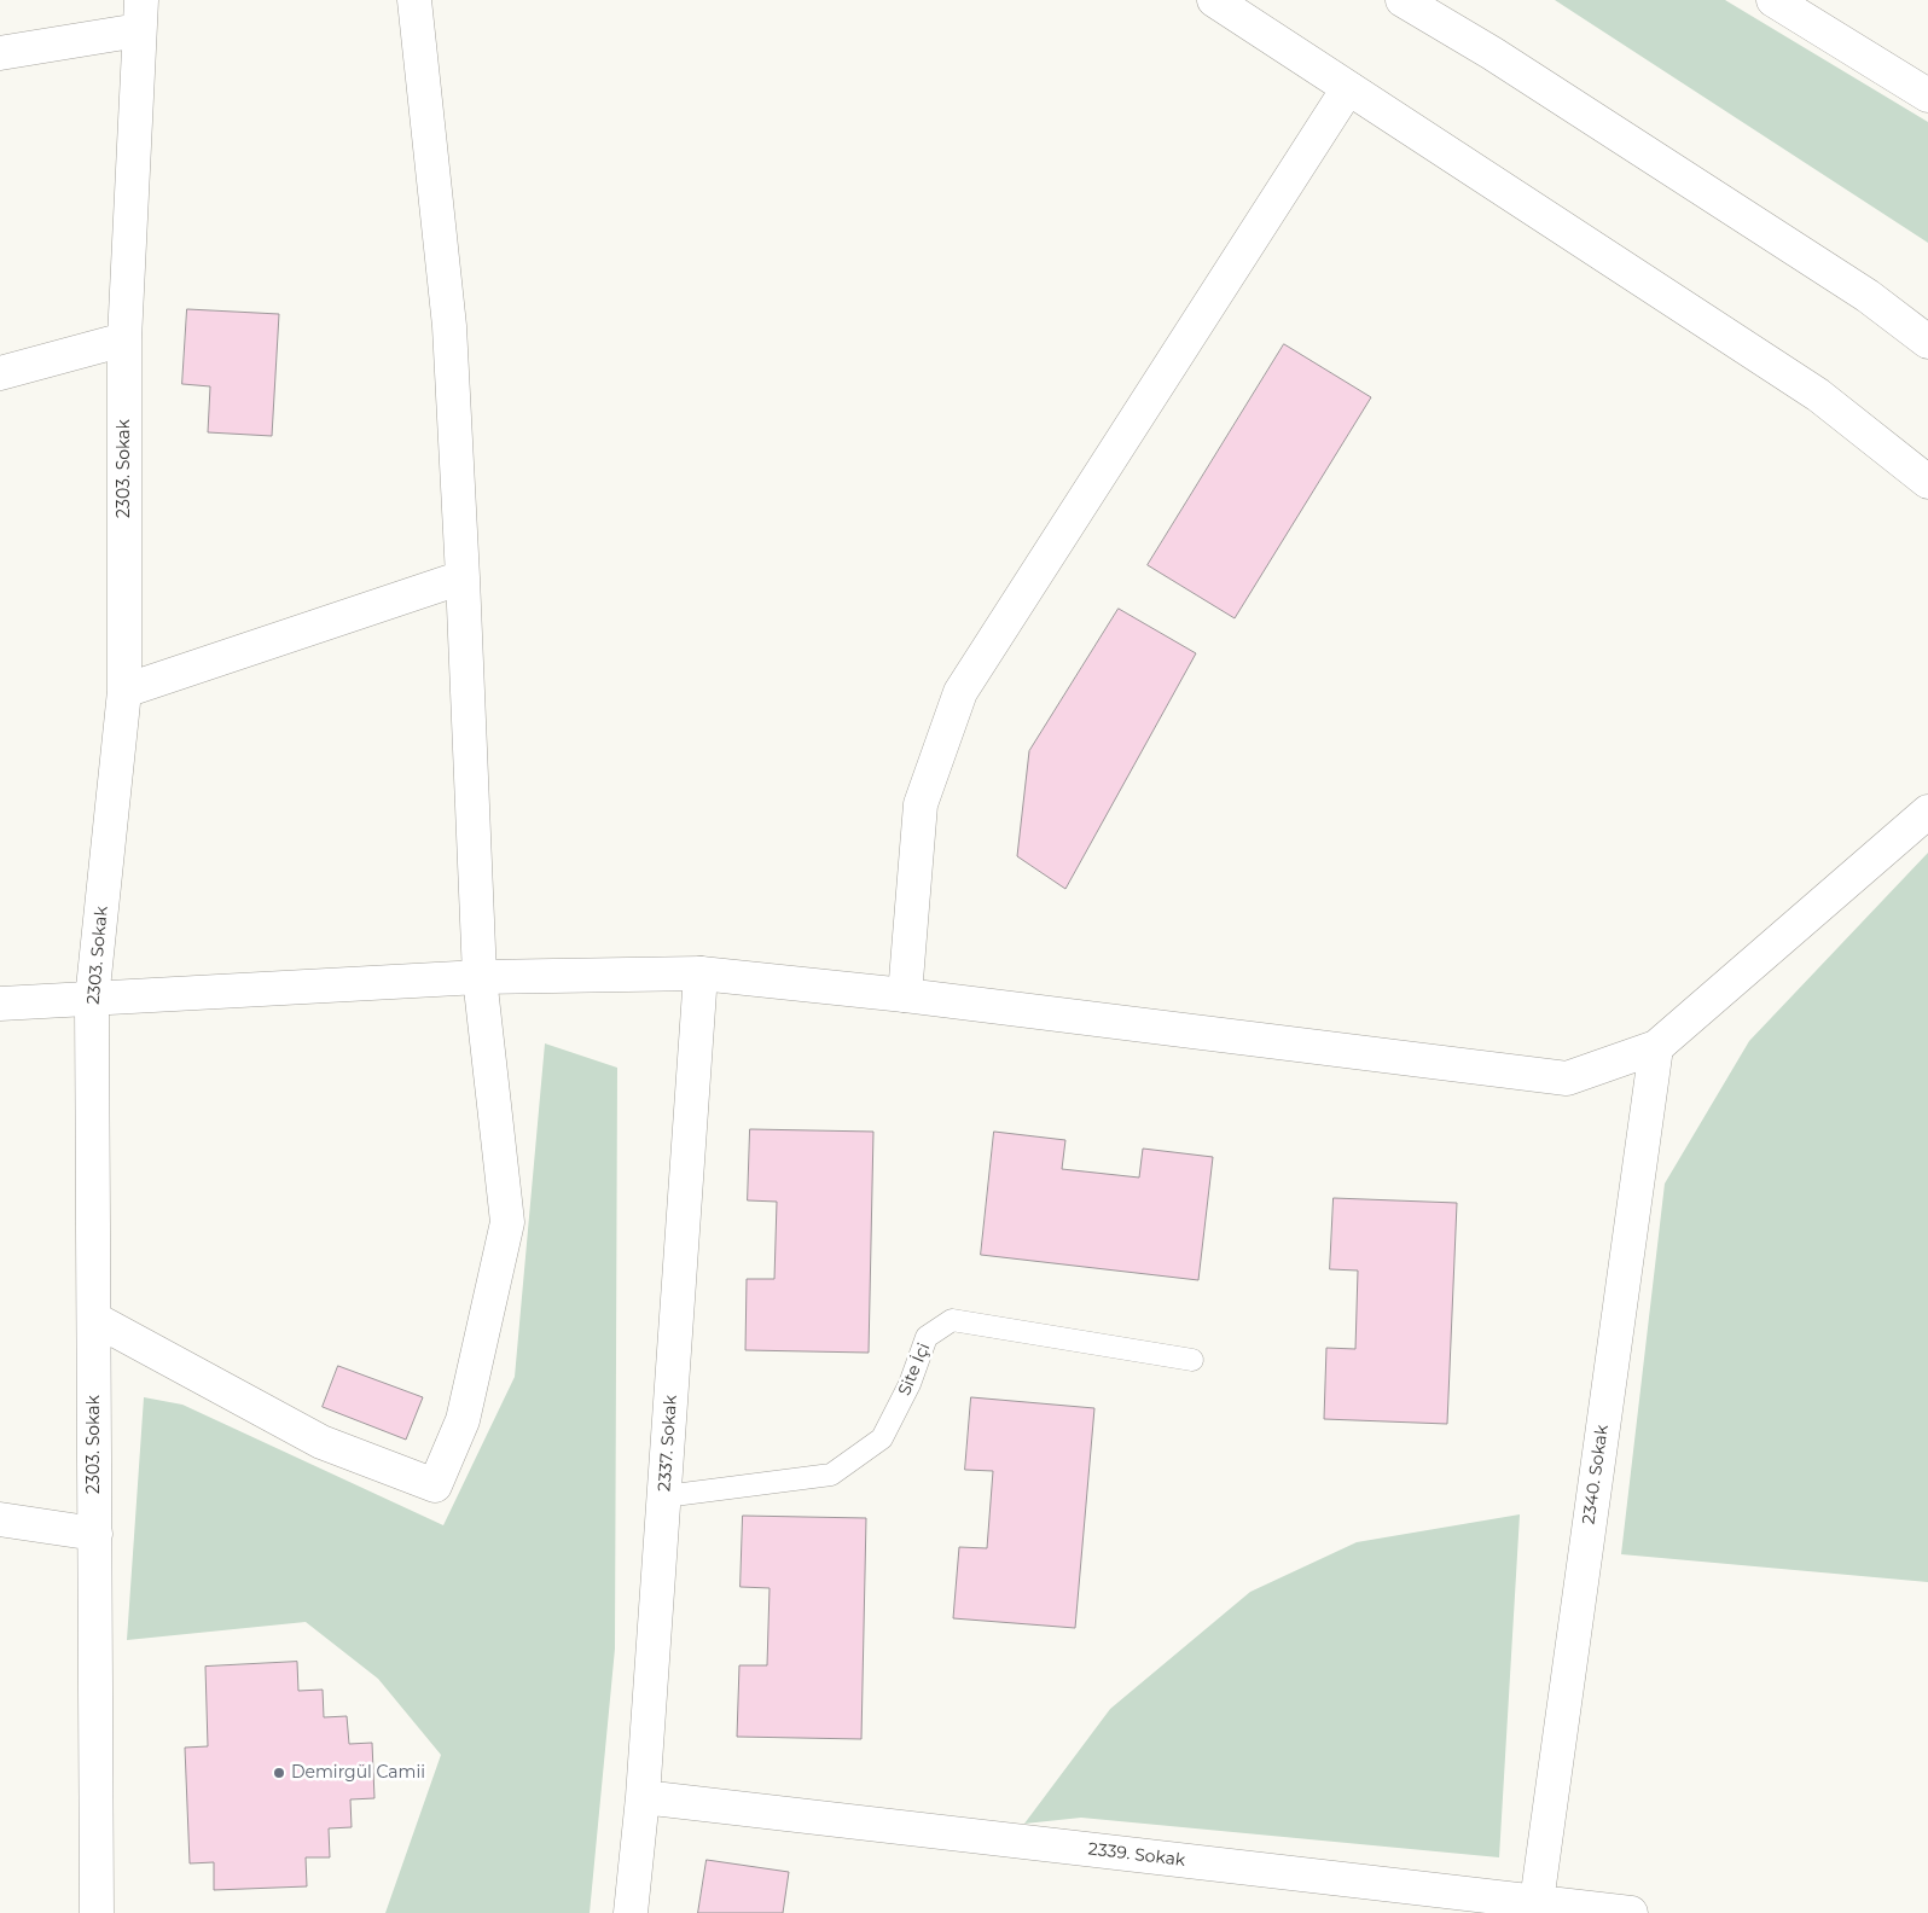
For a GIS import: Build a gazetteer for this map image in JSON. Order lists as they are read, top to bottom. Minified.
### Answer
{"streets":{"street":["2303. Sokak","2337. Sokak","2340. Sokak","2339. Sokak"],"lane":["Site İçi"]},"crossings":[["Site İçi","2337. Sokak"],["2337. Sokak","2339. Sokak"],["2340. Sokak","2339. Sokak"]],"places":["Demirgül Camii"]}
